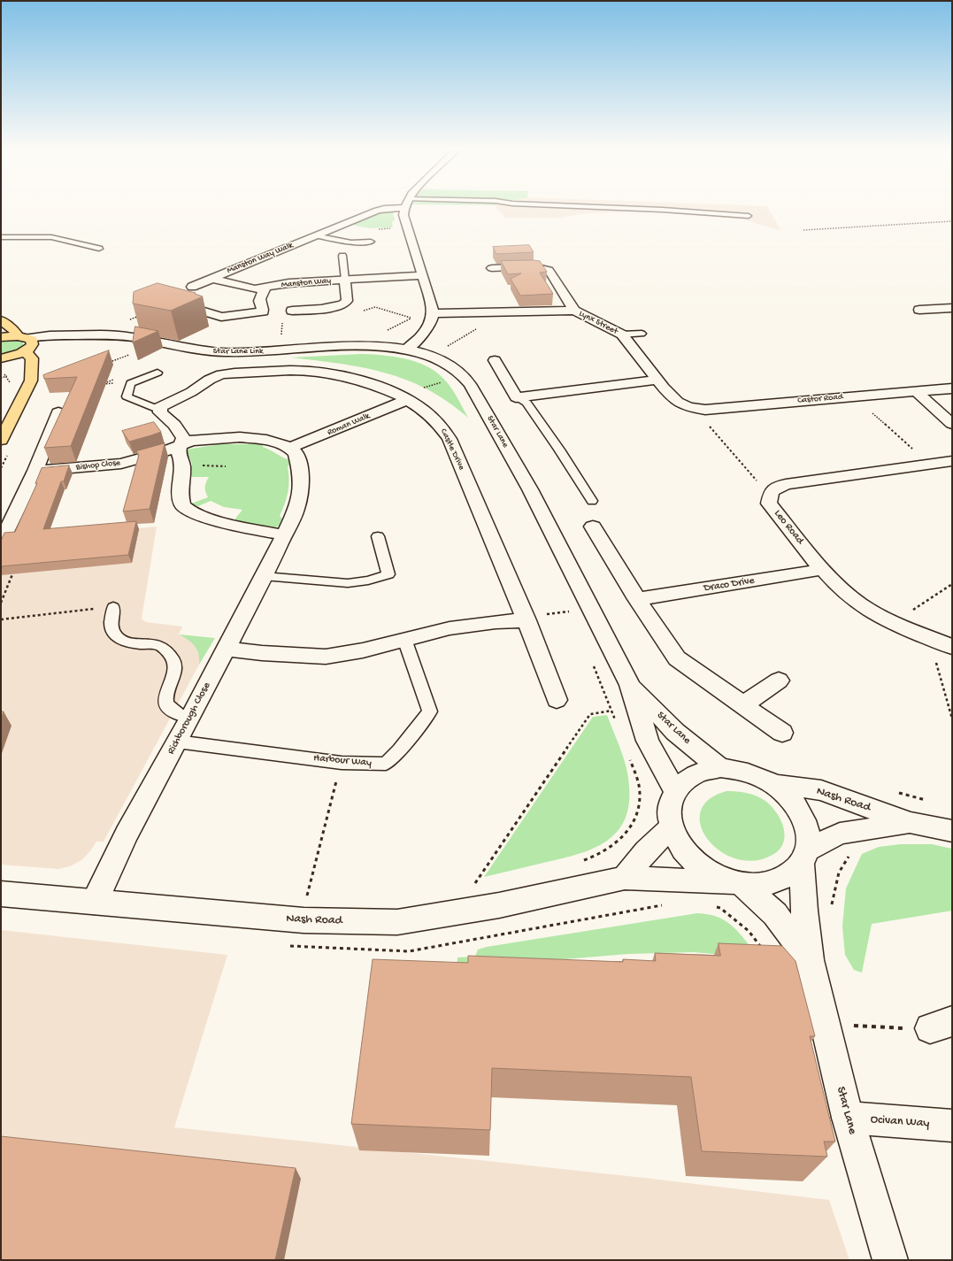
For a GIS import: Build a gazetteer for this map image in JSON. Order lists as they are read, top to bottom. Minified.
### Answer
{"streets":{"street":["Manston Way Walk","Manston Way","Lynx Street","Star Lane Link","Castor Road","Roman Walk","Star Lane","Castle Drive","Bishop Close","Leo Road","Draco Drive","Richborough Close","Nash Road","Ocivan Way"],"lane":["Harbour Way"]},"crossings":[["Manston Way Walk","Manston Way"],["Lynx Street","Castor Road"],["Star Lane Link","Star Lane"],["Roman Walk","Castle Drive"],["Roman Walk","Bishop Close"],["Roman Walk","Richborough Close"],["Star Lane","Nash Road"],["Star Lane","Ocivan Way"],["Bishop Close","Richborough Close"],["Leo Road","Draco Drive"],["Richborough Close","Harbour Way"],["Richborough Close","Nash Road"]]}
